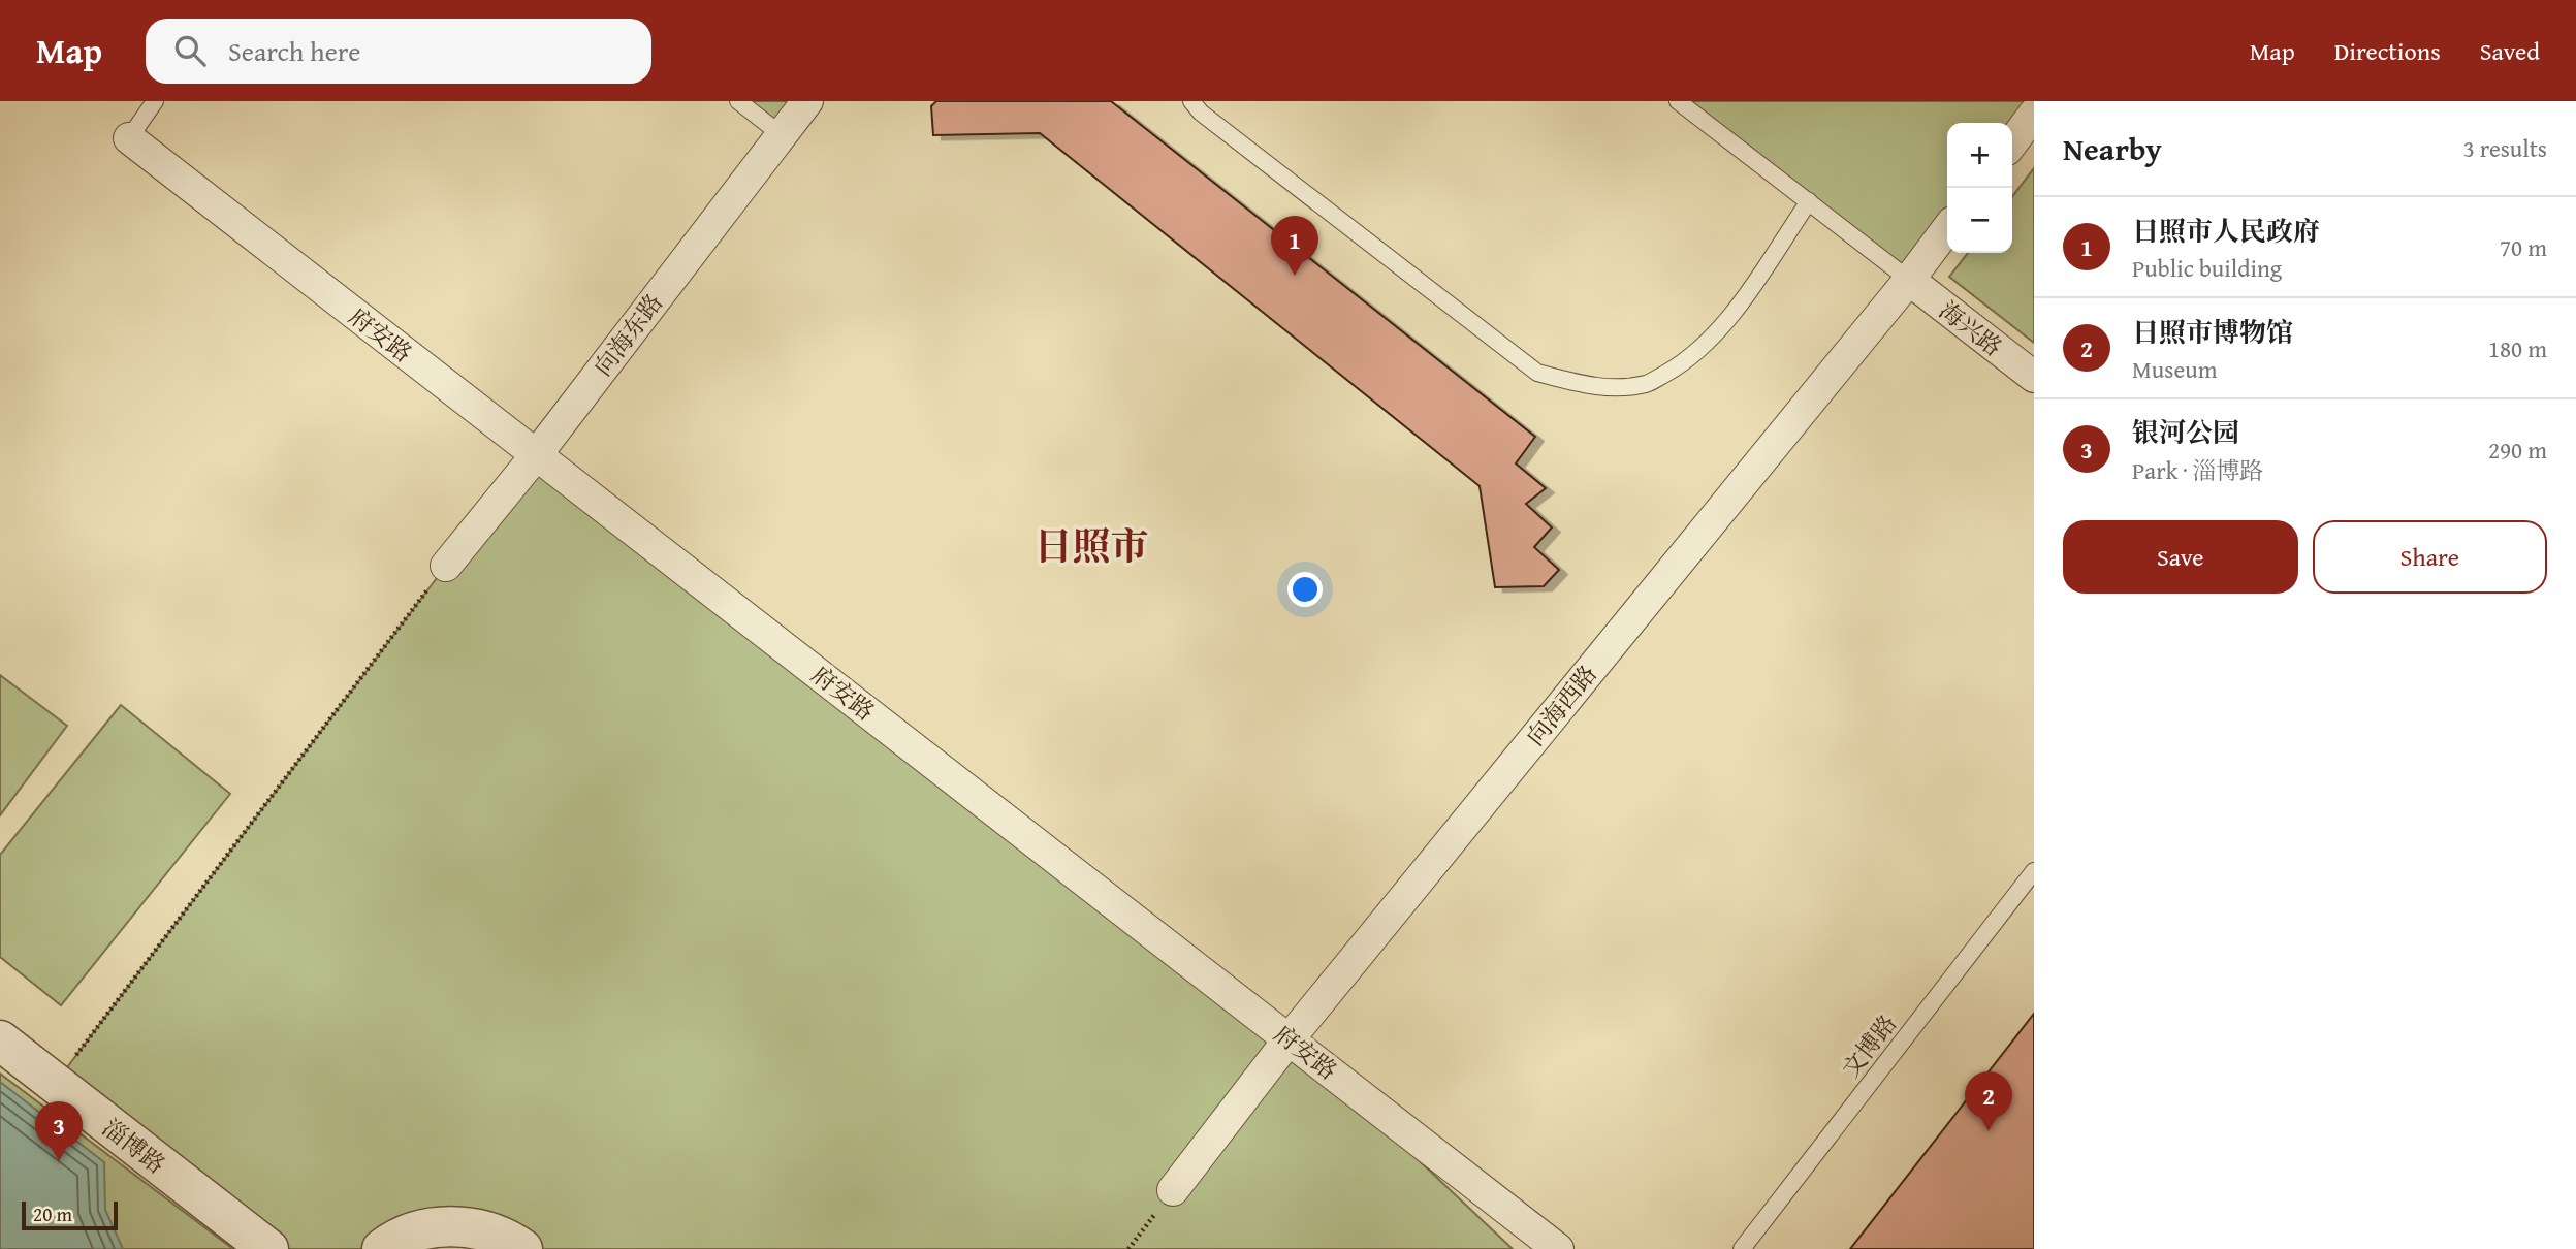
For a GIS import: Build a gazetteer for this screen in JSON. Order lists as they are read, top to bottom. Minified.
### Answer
{"streets":{"street":["海兴路","府安路","向海东路","向海西路","淄博路"],"lane":["文博路"]},"crossings":[["海兴路","向海西路"],["府安路","向海东路"],["府安路","向海西路"]],"districts":["日照市"],"scale_bar":"20 m","page":{"header":"Map","search":"Search here","nav":["Map","Directions","Saved"],"heading":["Nearby","3 results"],"map_buttons":["+","−"],"list":[{"mark":"1","name":"日照市人民政府","note":"Public building","value":"70 m"},{"mark":"2","name":"日照市博物馆","note":"Museum","value":"180 m"},{"mark":"3","name":"银河公园","note":"Park · 淄博路","value":"290 m"}],"pins":["1","2","3"],"buttons":["Save","Share"],"scale":"20 m"}}
